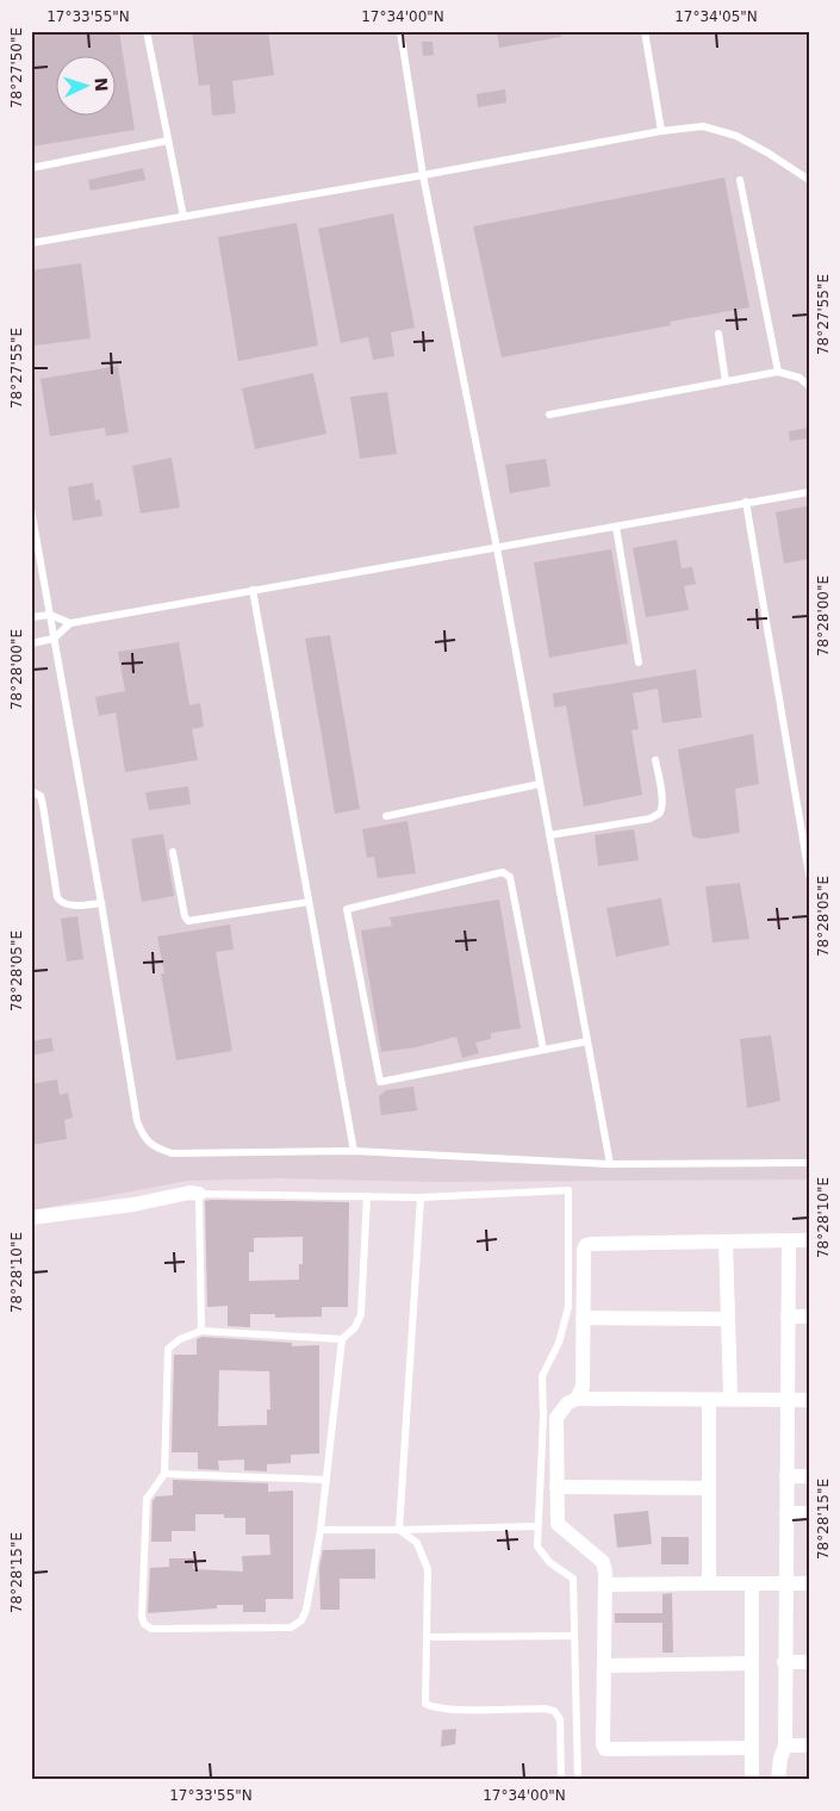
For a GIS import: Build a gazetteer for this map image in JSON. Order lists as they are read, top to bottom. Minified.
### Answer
{"north":"right","coordinates":["17°33'55\"N","17°34'00\"N","17°34'05\"N","78°27'50\"E","78°27'55\"E","78°28'00\"E","78°28'05\"E","78°28'10\"E","78°28'15\"E"]}
